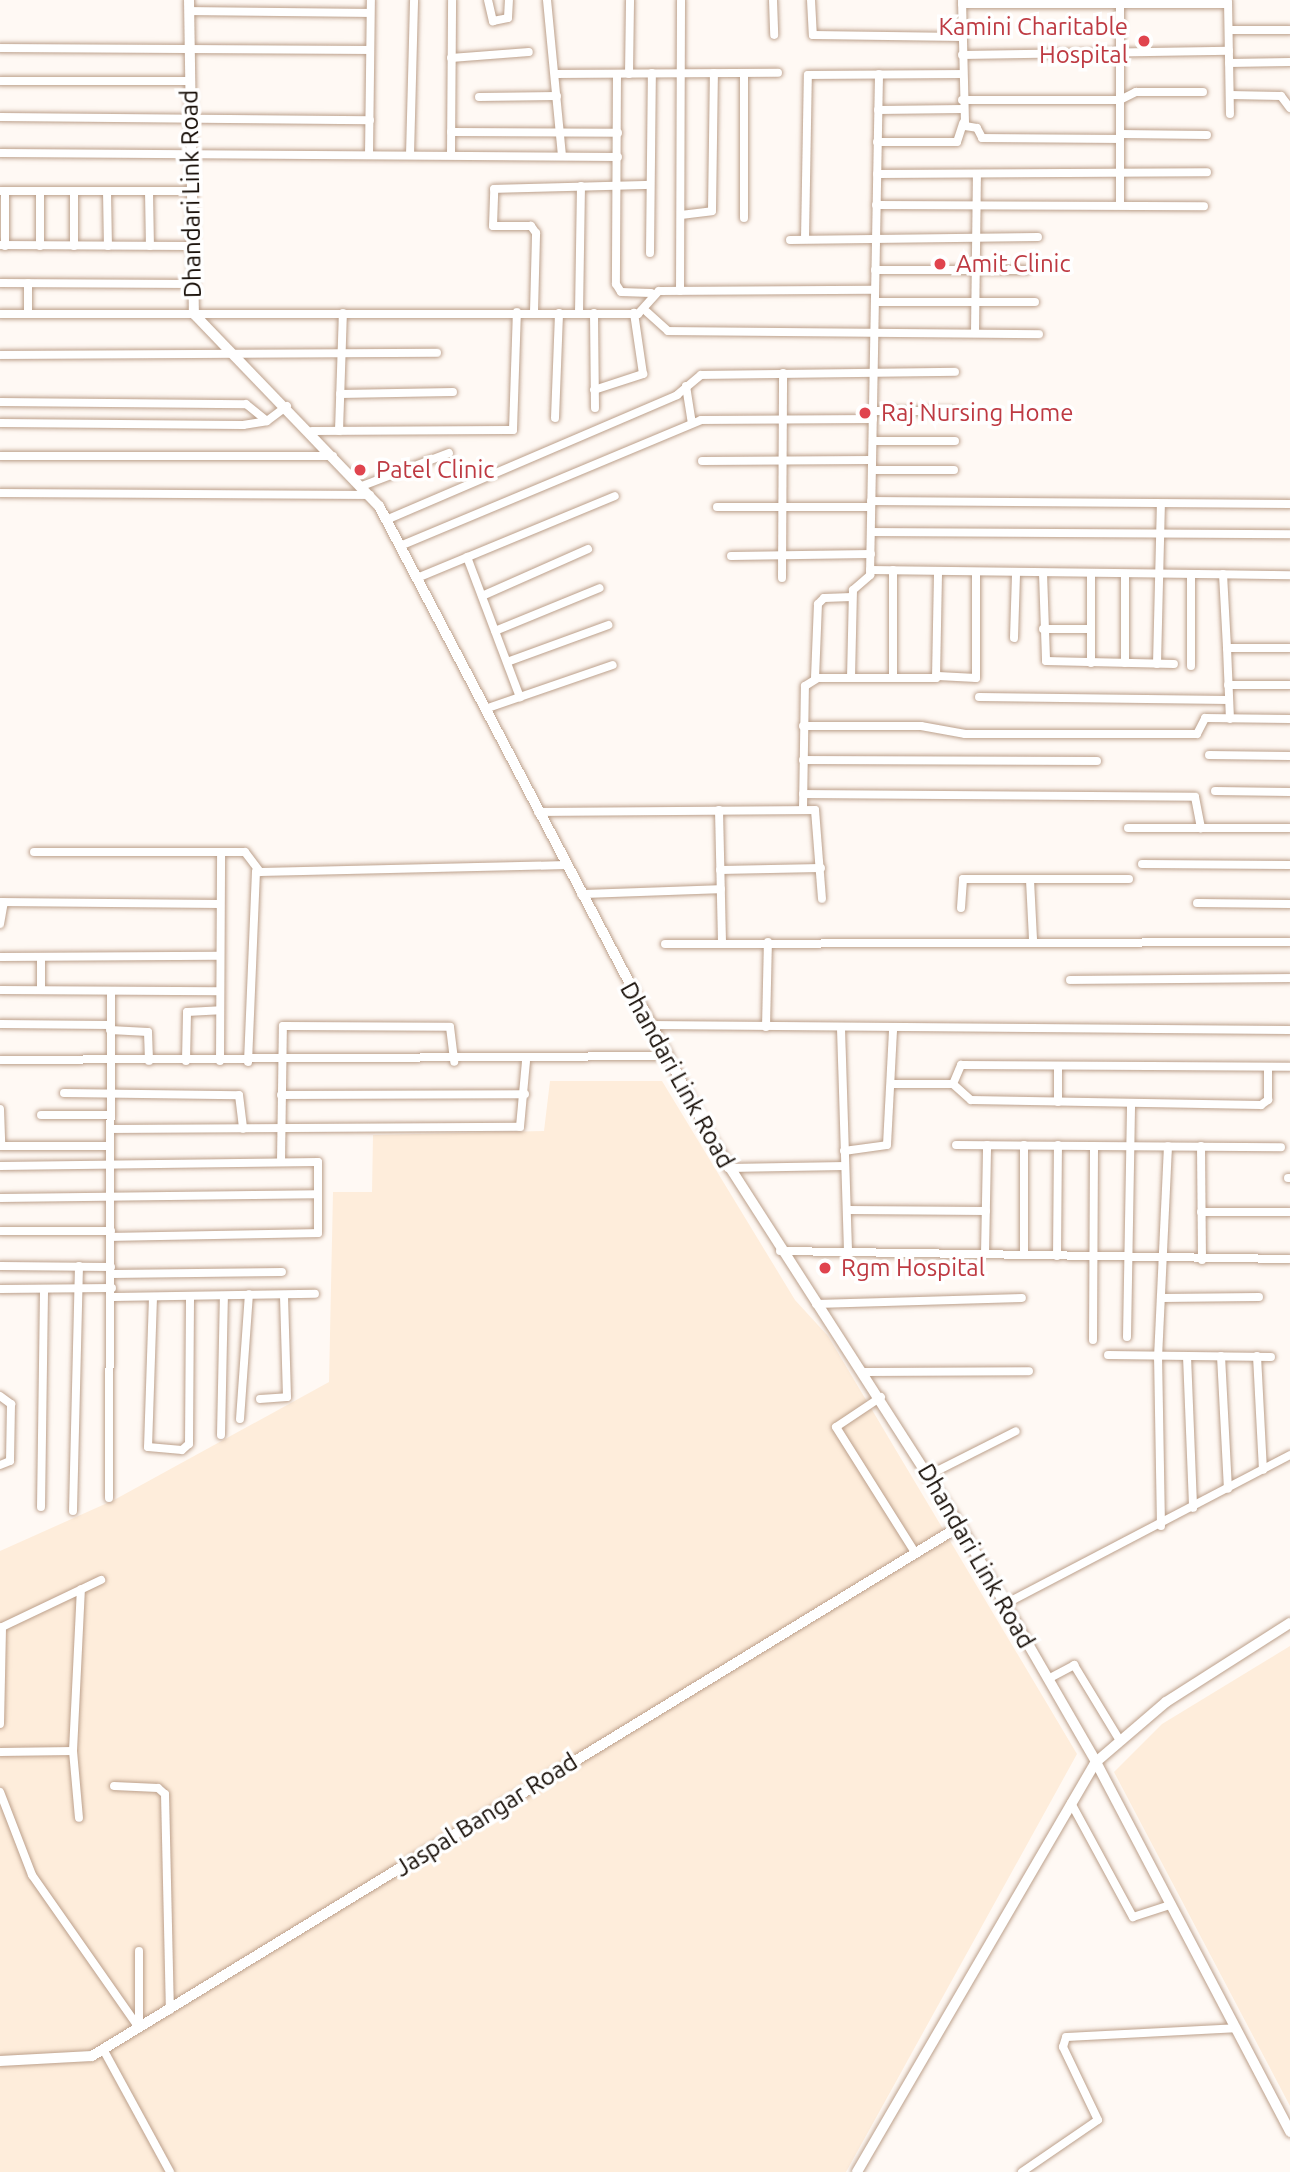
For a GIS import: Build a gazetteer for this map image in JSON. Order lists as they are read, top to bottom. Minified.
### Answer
{"streets":{"street":["Dhandari Link Road","Jaspal Bangar Road"]},"crossings":[["Dhandari Link Road","Jaspal Bangar Road"]],"places":["Kamini Charitable Hospital","Amit Clinic","Raj Nursing Home","Patel Clinic","Rgm Hospital"]}
